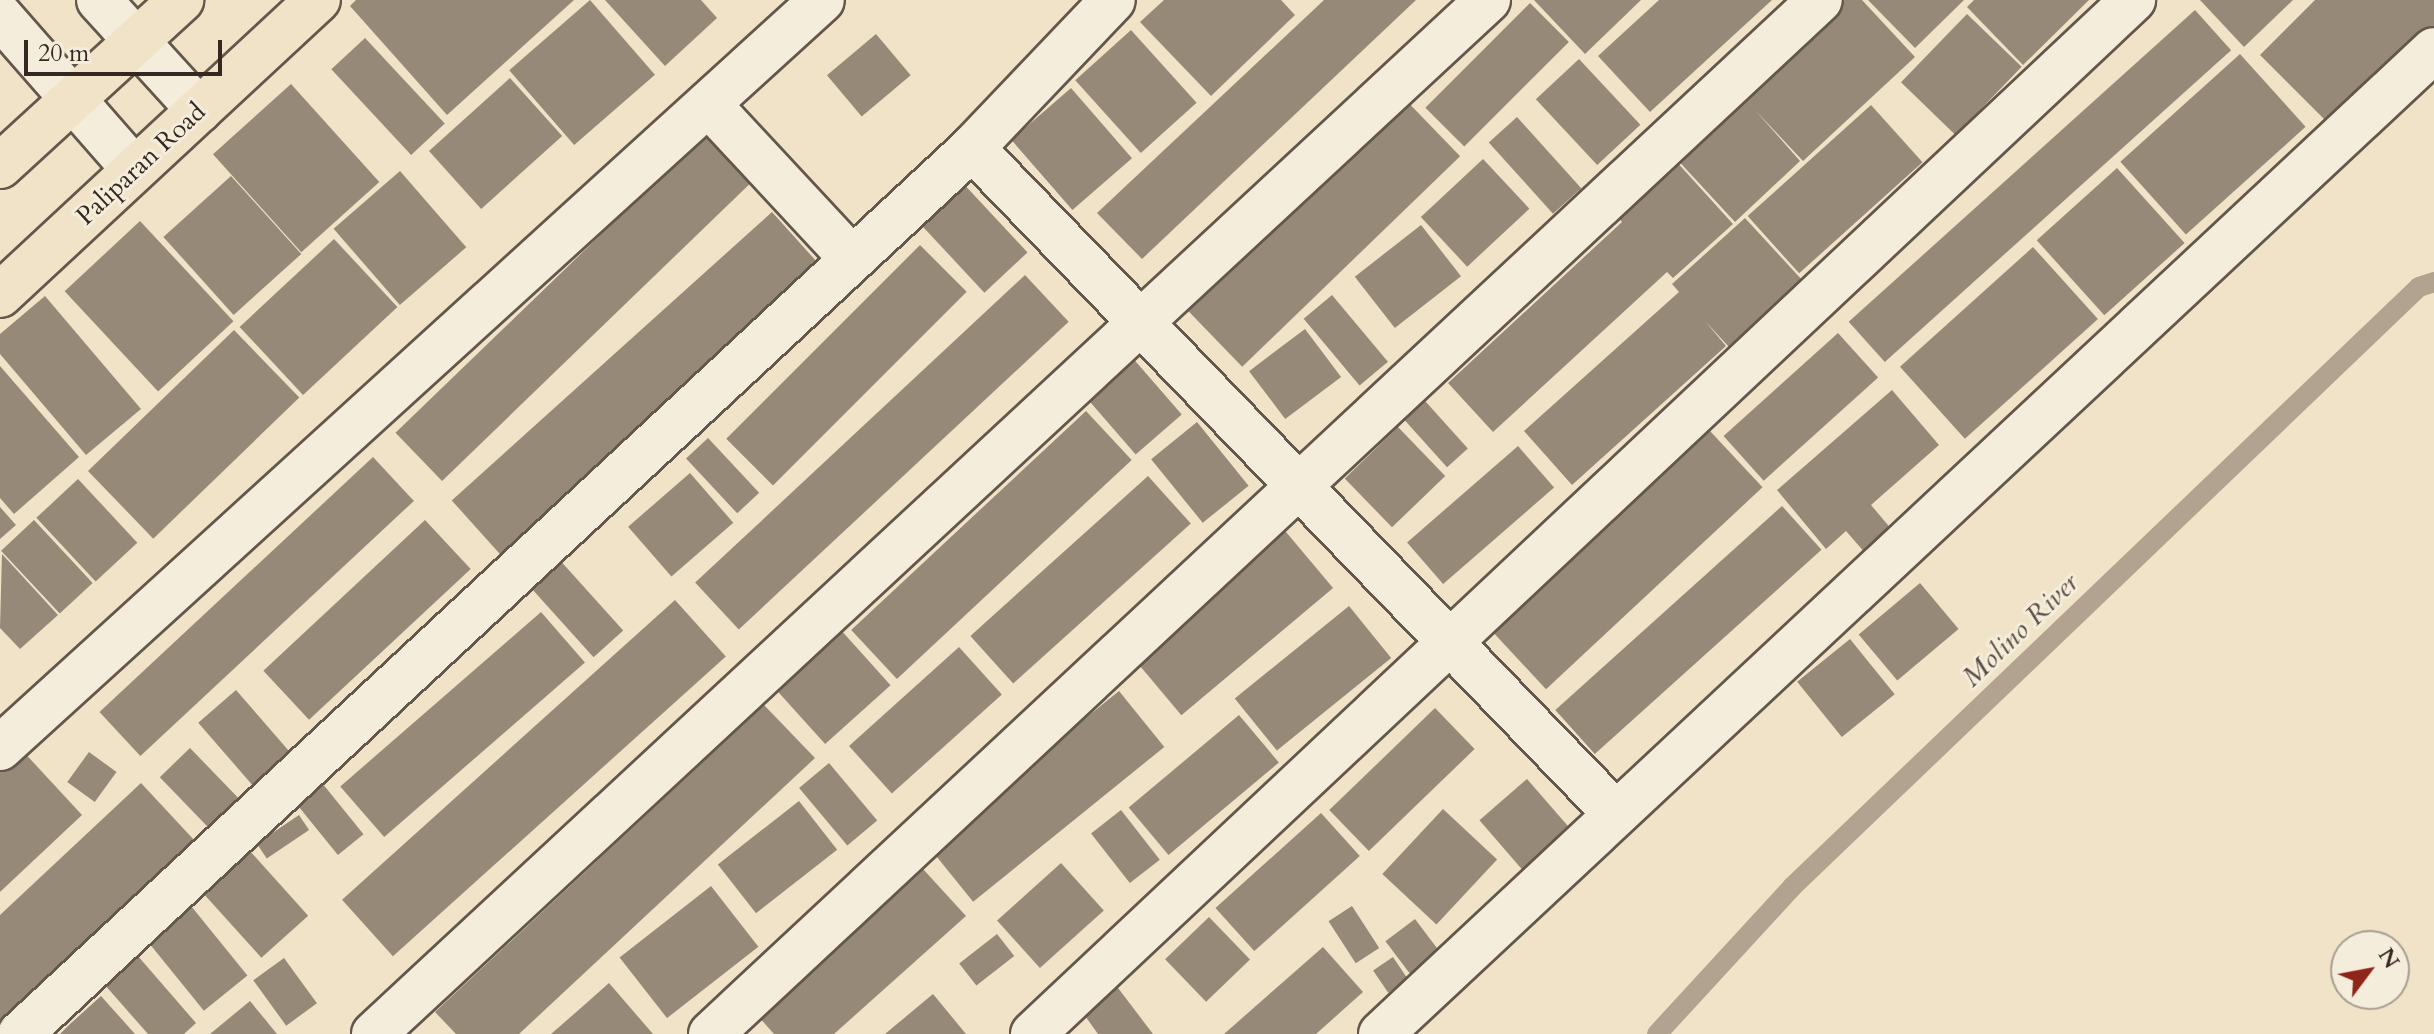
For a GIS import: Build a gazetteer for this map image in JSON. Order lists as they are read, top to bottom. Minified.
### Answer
{"streets":{"main road":["Paliparan Road"]},"water":["Molino River"],"scale_bar":"20 m","north":"top right"}
